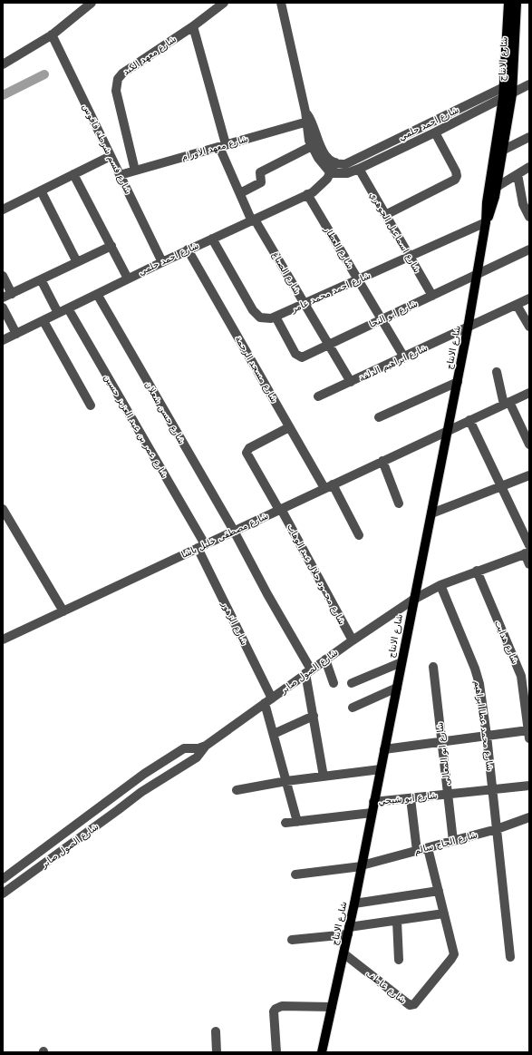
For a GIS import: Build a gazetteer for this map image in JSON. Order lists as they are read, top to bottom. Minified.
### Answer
{"streets":{"main road":["شارع الانتاج"],"street":["شارع معهد الكبد","شارع احمد حلمي","شارع معهد الاورام","شارع قسم شرطة فاقوس","شارع اسماعيل الجوهري","شارع العطار","شارع الصباغ","شارع احمد محمد عامر","شارع ابو النجا","شارع ابراهيم الدلفة","شارع مسجد الرحمة","شارع حسن شعلان","شارع عمر بن عبد العزيز حسين","شارع مصطفى خليل باشا","شارع محمود جلال عبد الوهاب","شارع الزهور","شارع هدايت","شارع الصول صابر","شارع محمد عطا ابراهيم","شارع ابو المعالى","شارع ابو شيحي","شارع الحاج سالم","شارع عاطف"]},"crossings":[["شارع معهد الكبد","شارع معهد الاورام"],["شارع معهد الكبد","شارع الصباغ"],["شارع الانتاج","شارع احمد حلمي"],["شارع الانتاج","شارع احمد محمد عامر"],["شارع الانتاج","شارع ابو النجا"],["شارع الانتاج","شارع ابراهيم الدلفة"],["شارع الانتاج","شارع مصطفى خليل باشا"],["شارع الانتاج","شارع الصول صابر"],["شارع الانتاج","شارع ابو شيحي"],["شارع الانتاج","شارع الحاج سالم"],["شارع الانتاج","شارع عاطف"],["شارع احمد حلمي","شارع قسم شرطة فاقوس"],["شارع احمد حلمي","شارع اسماعيل الجوهري"],["شارع احمد حلمي","شارع العطار"],["شارع احمد حلمي","شارع الصباغ"],["شارع احمد حلمي","شارع احمد محمد عامر"],["شارع احمد حلمي","شارع مسجد الرحمة"],["شارع احمد حلمي","شارع حسن شعلان"],["شارع احمد حلمي","شارع عمر بن عبد العزيز حسين"],["شارع معهد الاورام","شارع قسم شرطة فاقوس"],["شارع معهد الاورام","شارع الصباغ"],["شارع اسماعيل الجوهري","شارع احمد محمد عامر"],["شارع اسماعيل الجوهري","شارع ابو النجا"],["شارع العطار","شارع احمد محمد عامر"],["شارع العطار","شارع ابو النجا"],["شارع العطار","شارع ابراهيم الدلفة"],["شارع الصباغ","شارع احمد محمد عامر"],["شارع الصباغ","شارع ابو النجا"],["شارع الصباغ","شارع ابراهيم الدلفة"],["شارع احمد محمد عامر","شارع ابو النجا"],["شارع مسجد الرحمة","شارع مصطفى خليل باشا"],["شارع مسجد الرحمة","شارع محمود جلال عبد الوهاب"],["شارع حسن شعلان","شارع مصطفى خليل باشا"],["شارع حسن شعلان","شارع الصول صابر"],["شارع عمر بن عبد العزيز حسين","شارع مصطفى خليل باشا"],["شارع عمر بن عبد العزيز حسين","شارع الزهور"],["شارع مصطفى خليل باشا","شارع محمود جلال عبد الوهاب"],["شارع مصطفى خليل باشا","شارع الزهور"],["شارع محمود جلال عبد الوهاب","شارع الصول صابر"],["شارع الزهور","شارع الصول صابر"],["شارع هدايت","شارع الصول صابر"],["شارع الصول صابر","شارع محمد عطا ابراهيم"],["شارع محمد عطا ابراهيم","شارع ابو شيحي"],["شارع محمد عطا ابراهيم","شارع الحاج سالم"],["شارع ابو المعالى","شارع ابو شيحي"],["شارع ابو المعالى","شارع الحاج سالم"]]}
